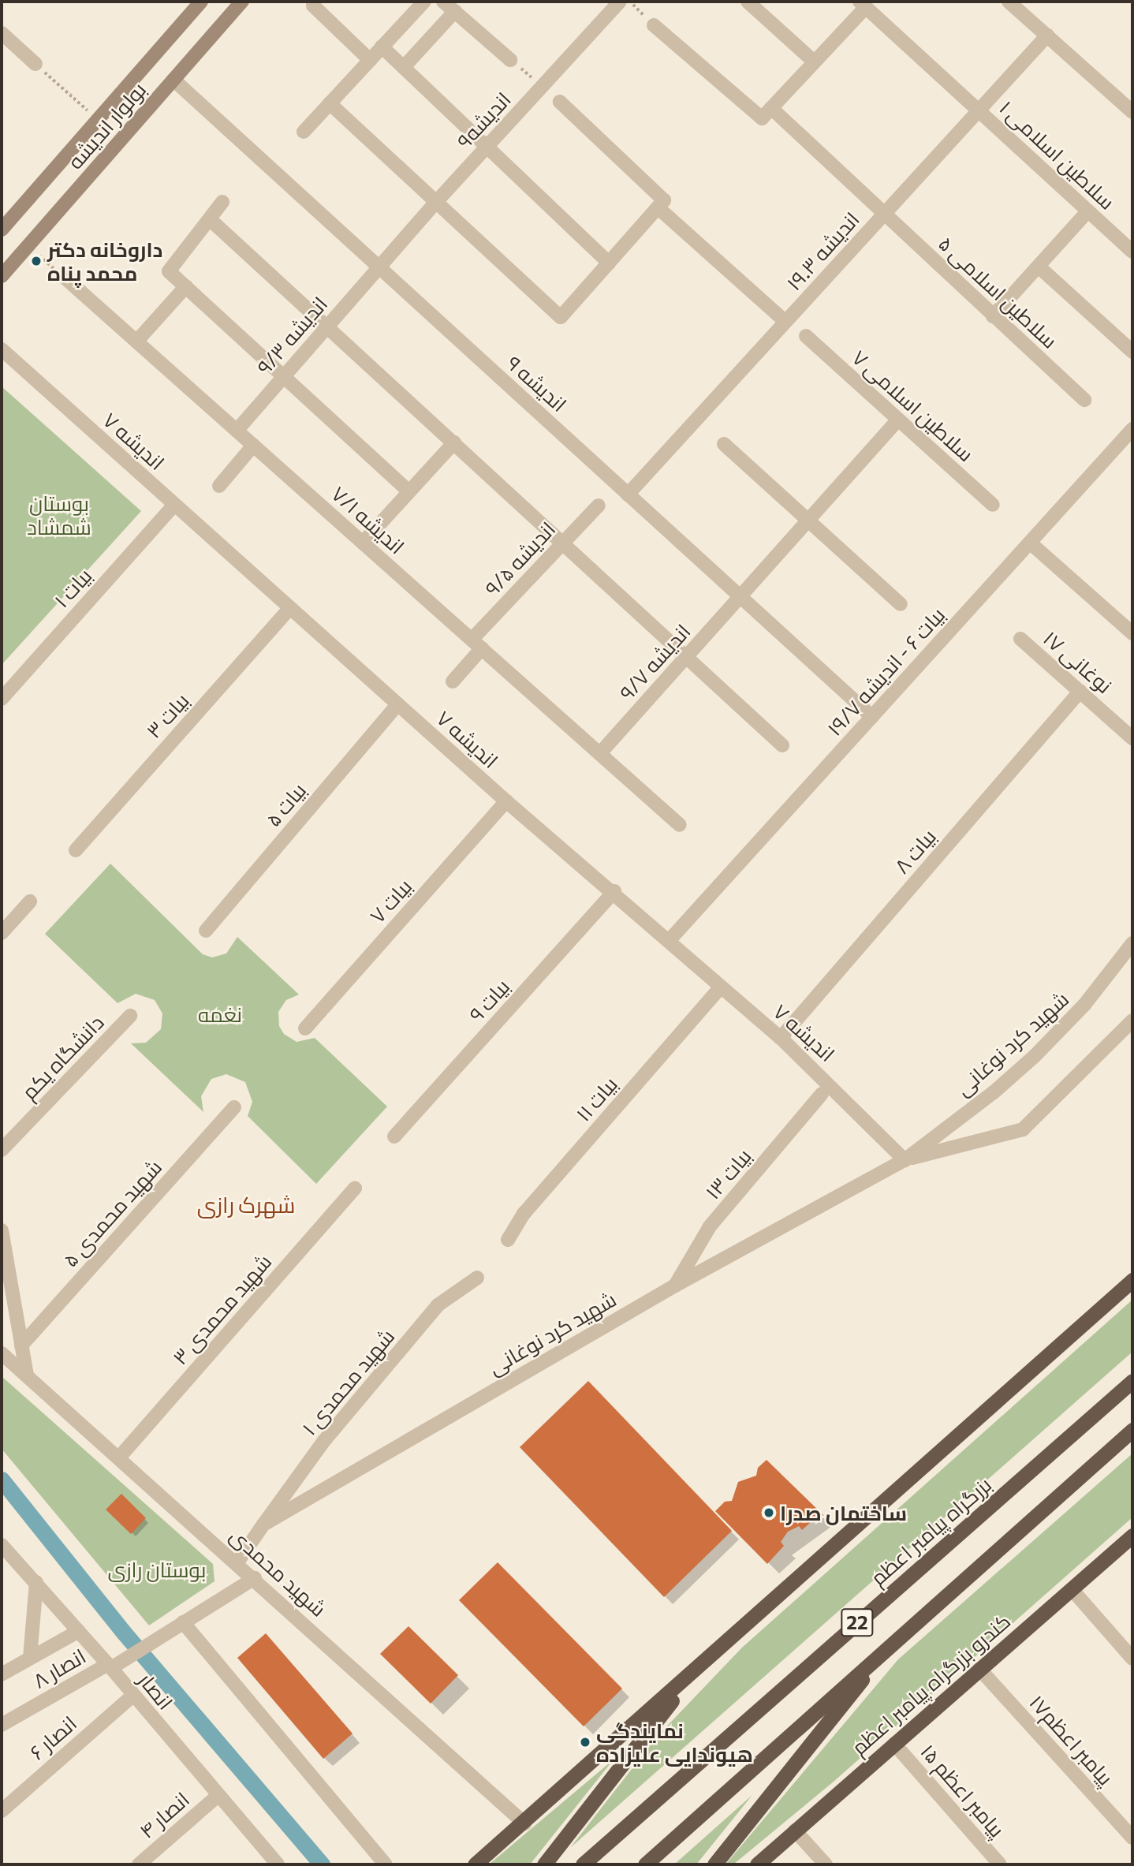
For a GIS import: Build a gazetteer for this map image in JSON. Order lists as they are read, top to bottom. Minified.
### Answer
{"streets":{"highway":["بزرگراه پیامبر اعظم","22","کندرو بزرگراه پیامبر اعظم"],"main road":["بولوار اندیشه"],"street":["اندیشه۹","سلاطین اسلامی ۱","اندیشه ۱۹.۳","سلاطین اسلامی ۵","اندیشه ۹/۳","اندیشه ۹","سلاطین اسلامی ۷","اندیشه ۷","اندیشه ۷/۱","اندیشه ۹/۵","بیات ۱","اندیشه ۹/۷","نوغانی ۱۷","بیات ۶ - اندیشه ۱۹/۷","بیات ۳","بیات ۵","بیات ۸","بیات ۷","بیات ۹","شهید کرد نوغانی","دانشگاه یکم","بیات ۱۱","بیات ۱۳","شهید محمدی ۵","شهید محمدی ۳","شهید محمدی ۱","شهید محمدی","انصار ۸","انصار","انصار ۶","پیامبر اعظم۱۷","پیامبر اعظم ۱۵","انصار ۴"]},"crossings":[["اندیشه۹","اندیشه ۹/۳"],["اندیشه۹","اندیشه ۹"],["بولوار اندیشه","اندیشه ۹"],["سلاطین اسلامی ۱","اندیشه ۱۹.۳"],["اندیشه ۱۹.۳","سلاطین اسلامی ۵"],["اندیشه ۱۹.۳","اندیشه ۹"],["اندیشه ۹/۳","اندیشه ۹"],["اندیشه ۹/۳","اندیشه ۷/۱"],["اندیشه ۹","اندیشه ۹/۷"],["اندیشه ۹","بیات ۶ - اندیشه ۱۹/۷"],["سلاطین اسلامی ۷","اندیشه ۹/۷"],["اندیشه ۷","بیات ۱"],["اندیشه ۷","بیات ۶ - اندیشه ۱۹/۷"],["اندیشه ۷","بیات ۳"],["اندیشه ۷","بیات ۵"],["اندیشه ۷","بیات ۸"],["اندیشه ۷","بیات ۷"],["اندیشه ۷","بیات ۹"],["اندیشه ۷","شهید کرد نوغانی"],["اندیشه ۷","بیات ۱۱"],["اندیشه ۷/۱","اندیشه ۹/۵"],["اندیشه ۷/۱","اندیشه ۹/۷"],["نوغانی ۱۷","بیات ۸"],["شهید کرد نوغانی","بیات ۱۳"],["شهید کرد نوغانی","شهید محمدی ۱"],["شهید کرد نوغانی","شهید محمدی"],["شهید محمدی ۳","شهید محمدی"],["شهید محمدی","انصار ۸"],["انصار ۸","انصار"],["کندرو بزرگراه پیامبر اعظم","پیامبر اعظم۱۷"],["کندرو بزرگراه پیامبر اعظم","پیامبر اعظم ۱۵"],["انصار","انصار ۶"],["انصار","انصار ۴"]],"districts":["شهرک رازی"],"parks":["بوستان شمشاد","نغمه","بوستان رازی"],"places":["داروخانه دکتر محمد پناه","ساختمان صدرا","نمایندگی هیوندایی علیزاده"]}
